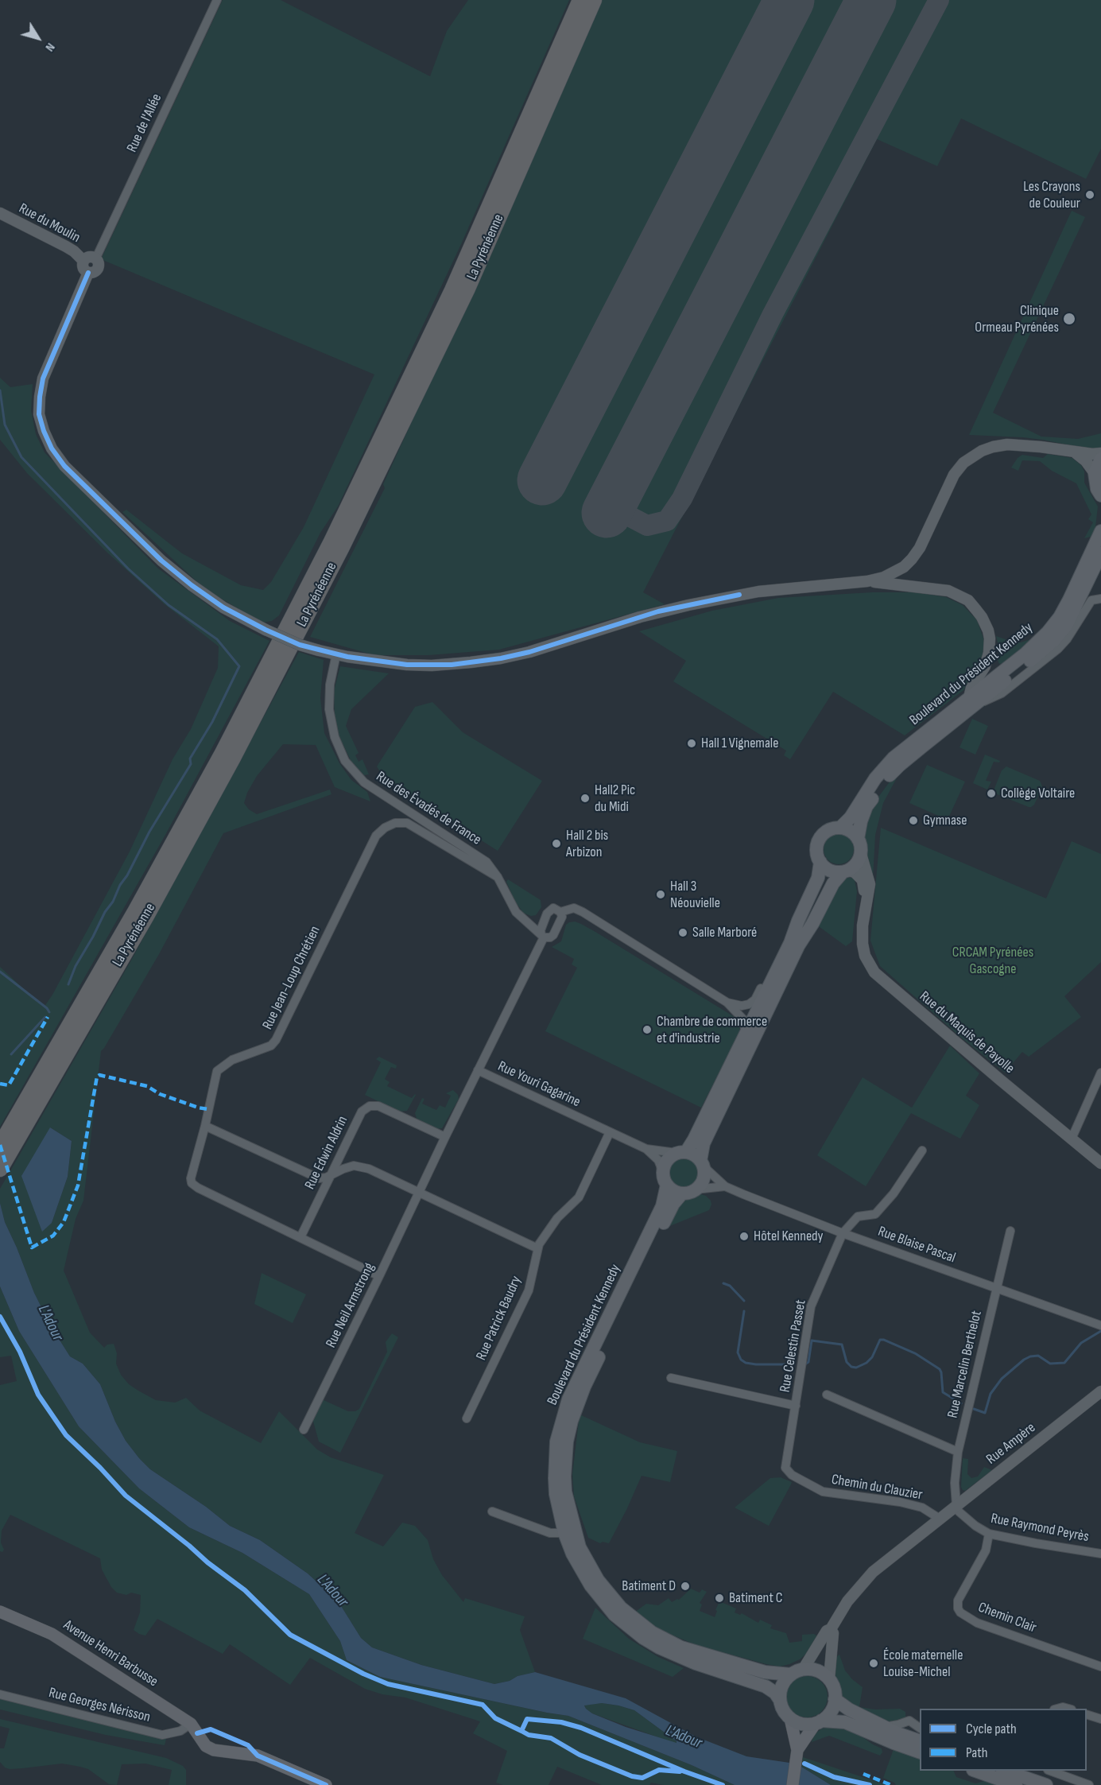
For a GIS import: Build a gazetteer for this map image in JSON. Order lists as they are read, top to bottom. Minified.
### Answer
{"streets":{"highway":["La Pyrénéenne"],"main road":["Boulevard du Président Kennedy","Avenue Henri Barbusse"],"street":["Rue de l'Allée","Rue du Moulin","Rue des Évadés de France","Rue Jean-Loup Chrétien","Rue du Maquis de Payolle","Rue Youri Gagarine","Rue Edwin Aldrin","Rue Blaise Pascal","Rue Neil Armstrong","Rue Patrick Baudry","Rue Celestin Passet","Rue Marcelin Berthelot","Rue Ampère","Chemin du Clauzier","Rue Raymond Peyrès","Chemin Clair","Rue Georges Nérisson"]},"crossings":[["Rue de l'Allée","Rue du Moulin"],["Boulevard du Président Kennedy","Rue du Maquis de Payolle"],["Boulevard du Président Kennedy","Rue Youri Gagarine"],["Boulevard du Président Kennedy","Rue Blaise Pascal"],["Boulevard du Président Kennedy","Rue Ampère"],["Rue des Évadés de France","Rue Jean-Loup Chrétien"],["Rue des Évadés de France","Rue Youri Gagarine"],["Rue Jean-Loup Chrétien","Rue Edwin Aldrin"],["Rue Youri Gagarine","Rue Blaise Pascal"],["Rue Youri Gagarine","Rue Neil Armstrong"],["Rue Youri Gagarine","Rue Patrick Baudry"],["Rue Edwin Aldrin","Rue Neil Armstrong"],["Rue Blaise Pascal","Rue Celestin Passet"],["Rue Blaise Pascal","Rue Marcelin Berthelot"],["Rue Celestin Passet","Chemin du Clauzier"],["Rue Marcelin Berthelot","Rue Ampère"],["Rue Marcelin Berthelot","Rue Raymond Peyrès"],["Rue Ampère","Chemin du Clauzier"],["Rue Ampère","Rue Raymond Peyrès"],["Rue Raymond Peyrès","Chemin Clair"],["Avenue Henri Barbusse","Rue Georges Nérisson"]],"water":["L'Adour"],"parks":["CRCAM Pyrénées Gascogne"],"places":["Les Crayons de Couleur","Clinique Ormeau Pyrénées","Hall 1 Vignemale","Collège Voltaire","Hall2 Pic du Midi","Gymnase","Hall 2 bis Arbizon","Hall 3 Néouvielle","Salle Marboré","Chambre de commerce et d'industrie","Hôtel Kennedy","Batiment D","Batiment C","École maternelle Louise-Michel"],"legend":["Cycle path","Path"],"north":"bottom right"}
